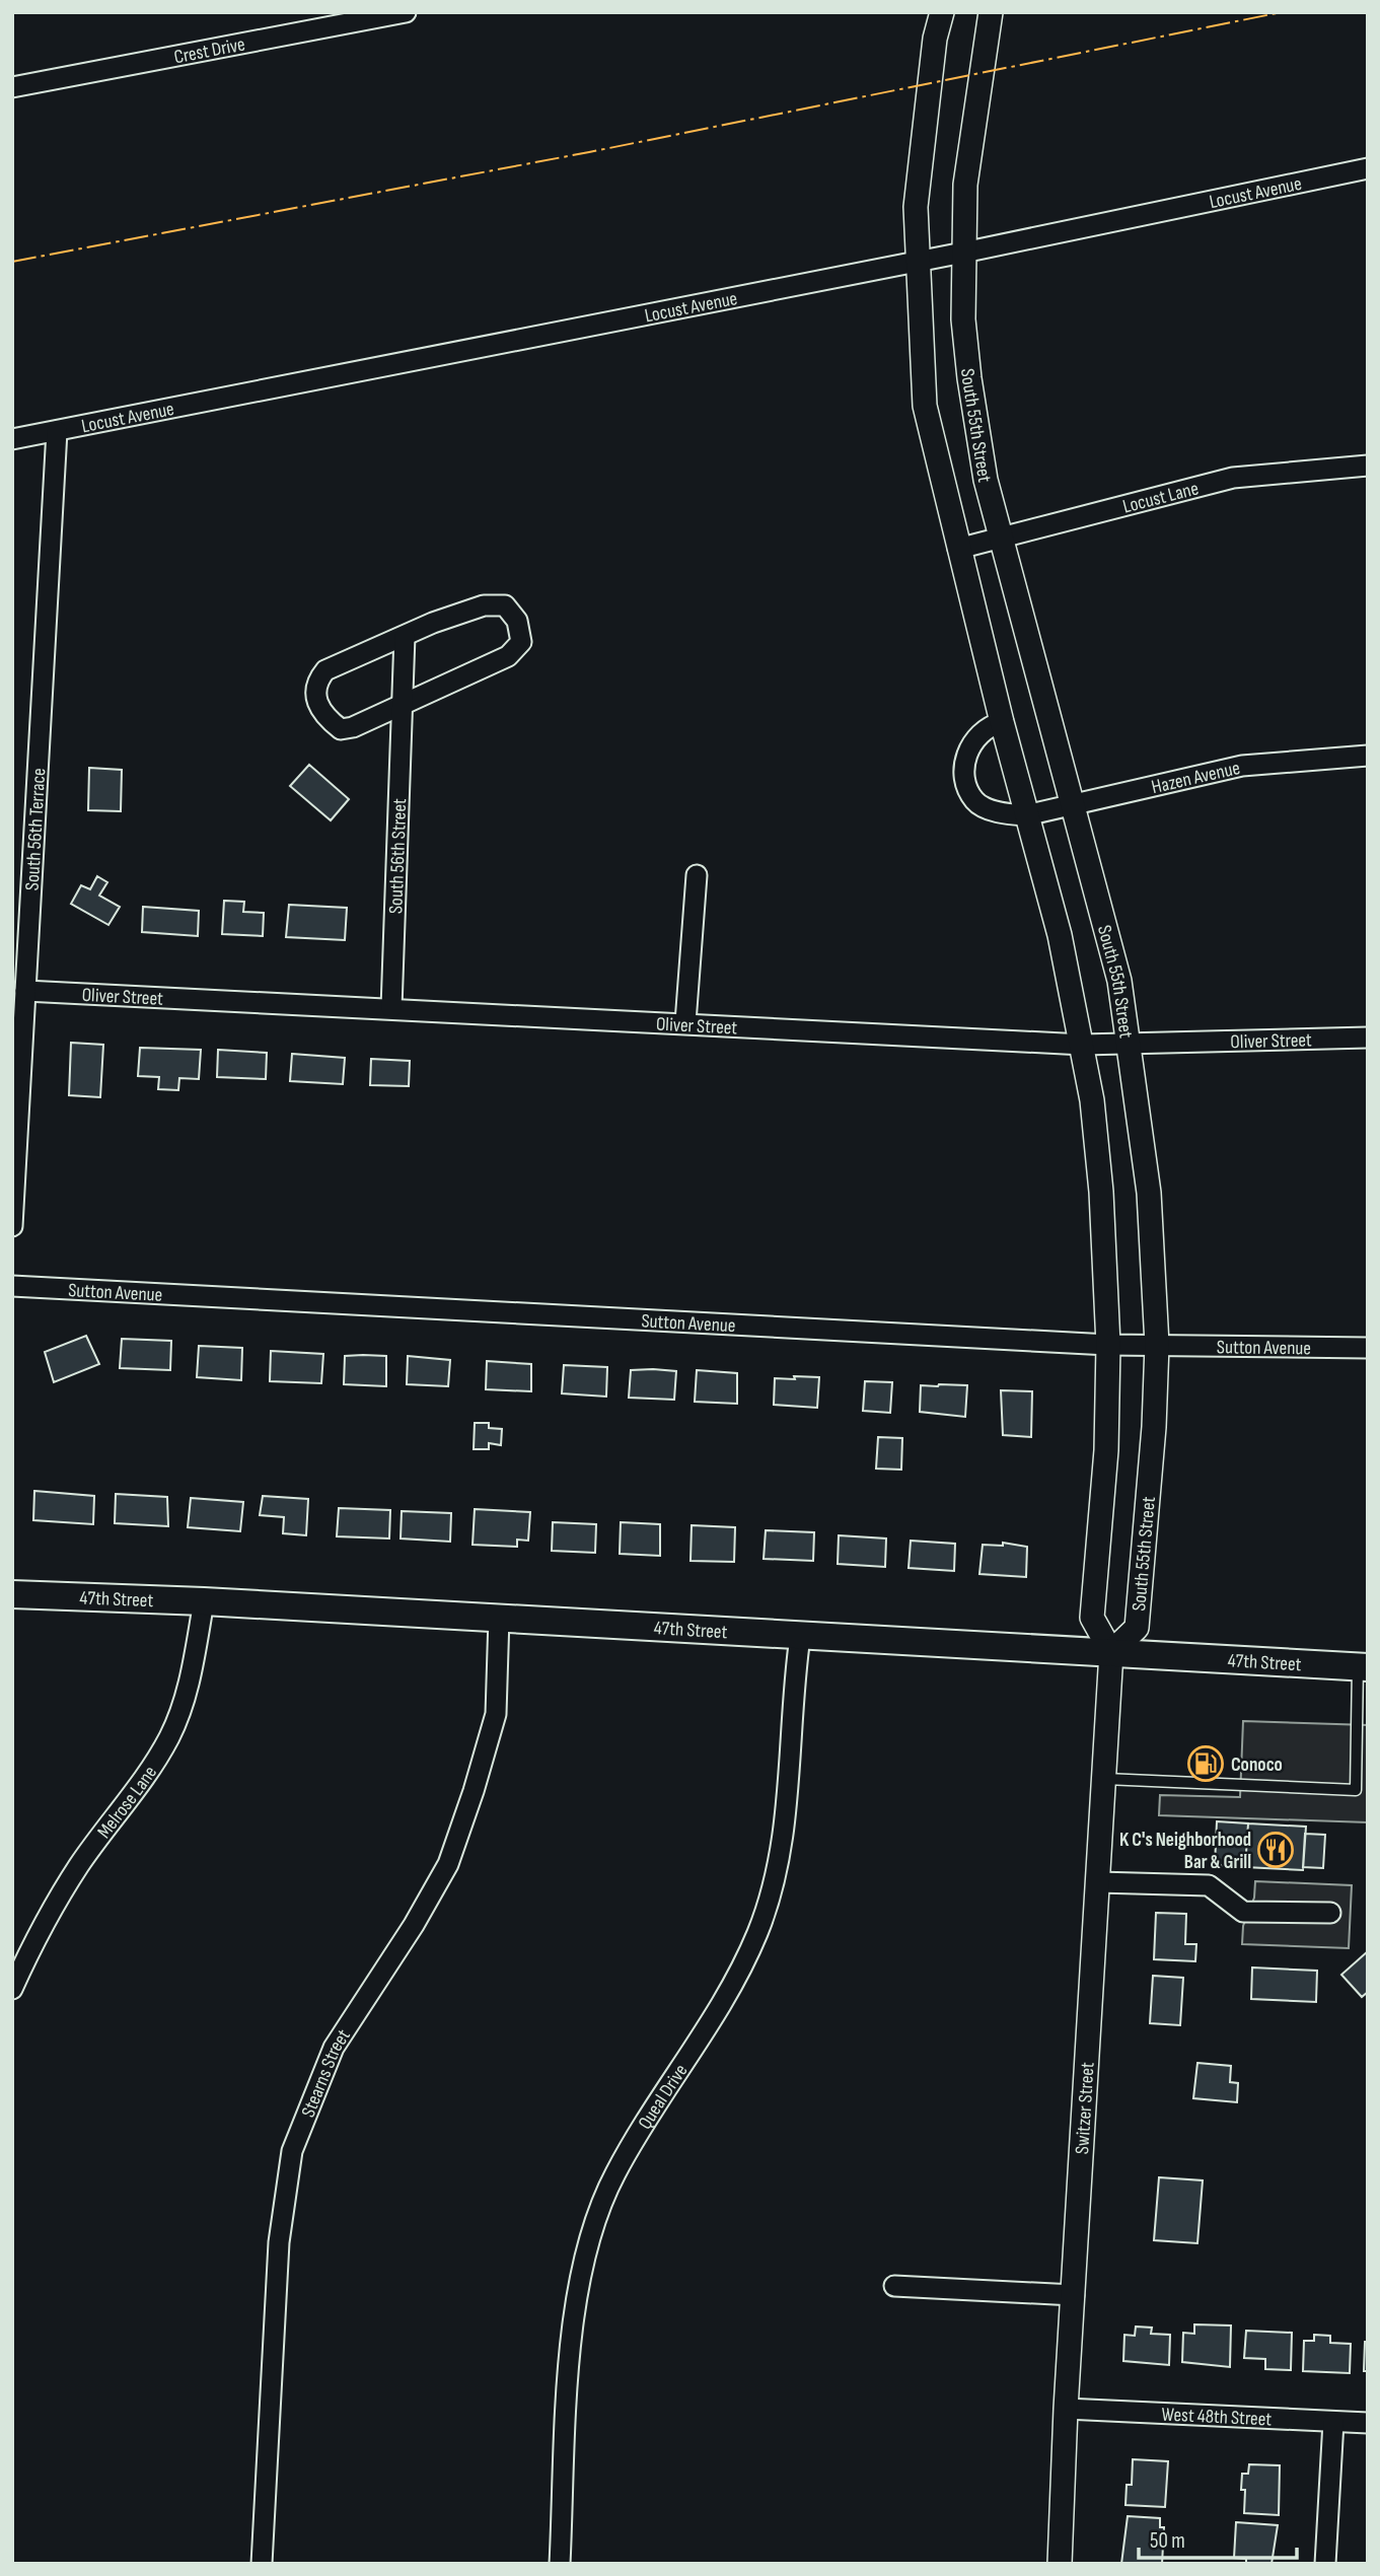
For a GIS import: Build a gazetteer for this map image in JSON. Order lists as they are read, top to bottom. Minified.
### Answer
{"streets":{"main road":["47th Street"],"street":["Crest Drive","Locust Avenue","South 55th Street","Locust Lane","Hazen Avenue","South 56th Terrace","South 56th Street","Oliver Street","Sutton Avenue","Melrose Lane","Stearns Street","Queal Drive","Switzer Street","West 48th Street"]},"crossings":[["Locust Avenue","South 55th Street"],["Locust Avenue","South 56th Terrace"],["South 55th Street","Locust Lane"],["South 55th Street","Hazen Avenue"],["South 55th Street","Oliver Street"],["South 55th Street","Sutton Avenue"],["South 55th Street","47th Street"],["South 55th Street","Switzer Street"],["South 56th Terrace","Oliver Street"],["South 56th Street","Oliver Street"],["47th Street","Melrose Lane"],["47th Street","Stearns Street"],["47th Street","Queal Drive"],["47th Street","Switzer Street"],["Switzer Street","West 48th Street"]],"places":{"fuel station":["Conoco"],"restaurant":["K C's Neighborhood Bar & Grill"]},"scale_bar":"50 m"}
